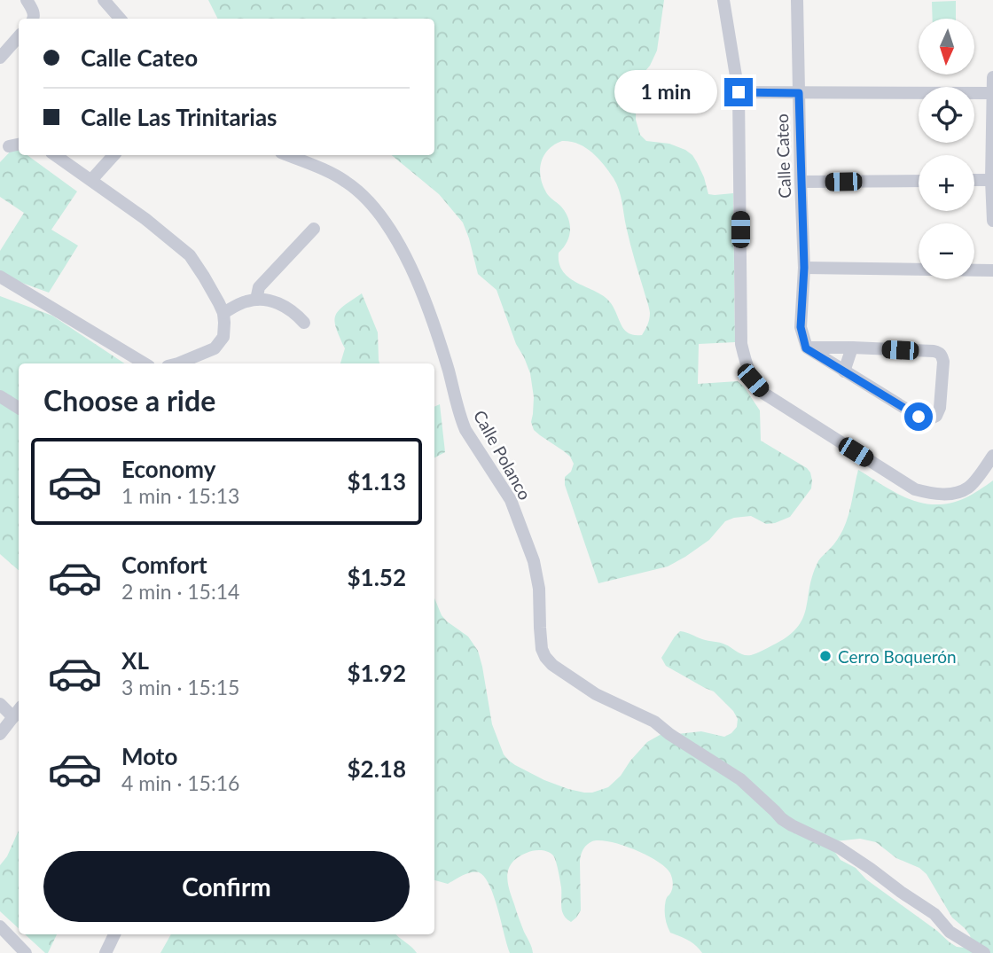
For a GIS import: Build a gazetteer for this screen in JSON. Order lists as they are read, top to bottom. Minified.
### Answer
{"streets":{"street":["Calle Cateo","Calle Polanco"]},"places":["Cerro Boquerón"],"north":"bottom","page":{"map_buttons":["+","−"],"banner":["Calle Cateo","Calle Las Trinitarias"],"bubble":"1 min","heading":"Choose a ride","list":[{"name":"Economy","note":"1 min · 15:13","value":"$1.13"},{"name":"Comfort","note":"2 min · 15:14","value":"$1.52"},{"name":"XL","note":"3 min · 15:15","value":"$1.92"},{"name":"Moto","note":"4 min · 15:16","value":"$2.18"}],"buttons":"Confirm"}}
